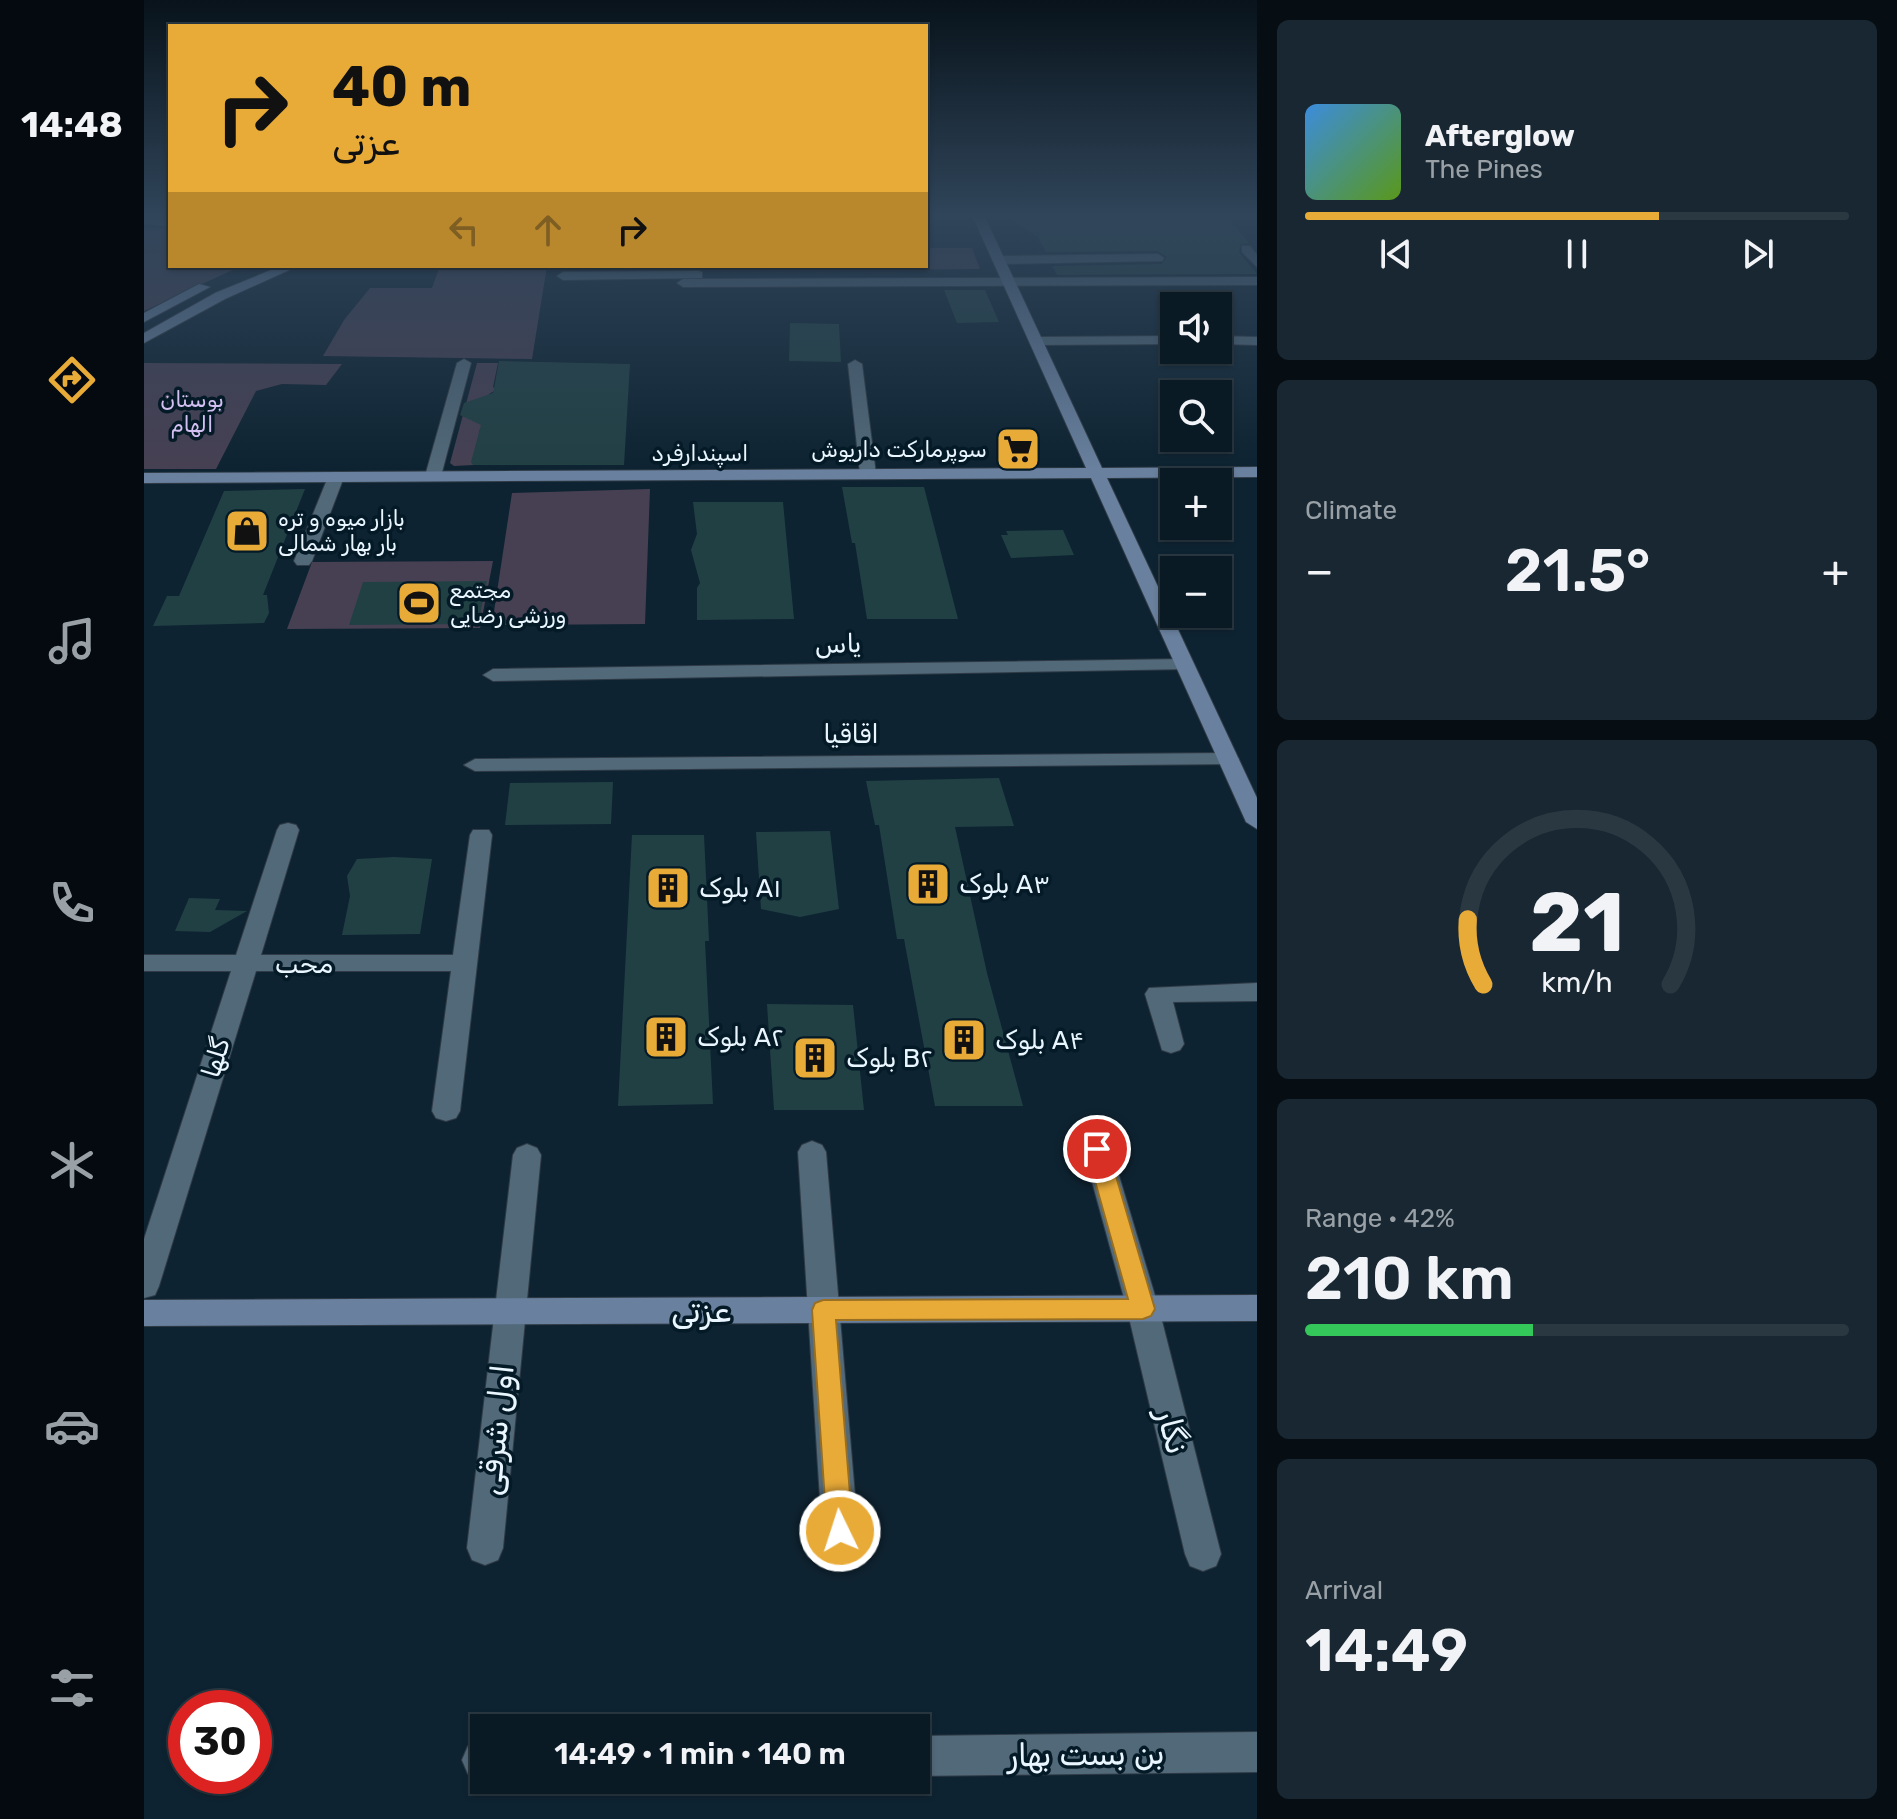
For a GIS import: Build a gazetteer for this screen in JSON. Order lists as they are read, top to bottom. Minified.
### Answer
{"streets":{"street":["اسپندارفرد","یاس","اقاقیا","محب","گلها","عزتی","اول شرقی","نگار","بن بست بهار"]},"crossings":[["محب","گلها"],["عزتی","اول شرقی"],["عزتی","نگار"]],"parks":["بوستان الهام"],"places":{"supermarket":["سوپرمارکت داریوش"],"shop":["بازار میوه و تره بار بهار شمالی"],"sports":["مجتمع ورزشی رضایی"],"building":["بلوک A۳","بلوک A۱","بلوک A۲","بلوک A۴","بلوک B۲"]},"page":{"tabs":"14:48","turn":["40 m","عزتی"],"song":["Afterglow","The Pines"],"map_buttons":["+","−"],"tile":["Climate",["Range · 42%","210 km"],["Arrival","14:49"]],"heat":["−","21.5°","+"],"limit":"30","trip":"14:49 · 1 min · 140 m","gauge":["21","km/h"]}}
